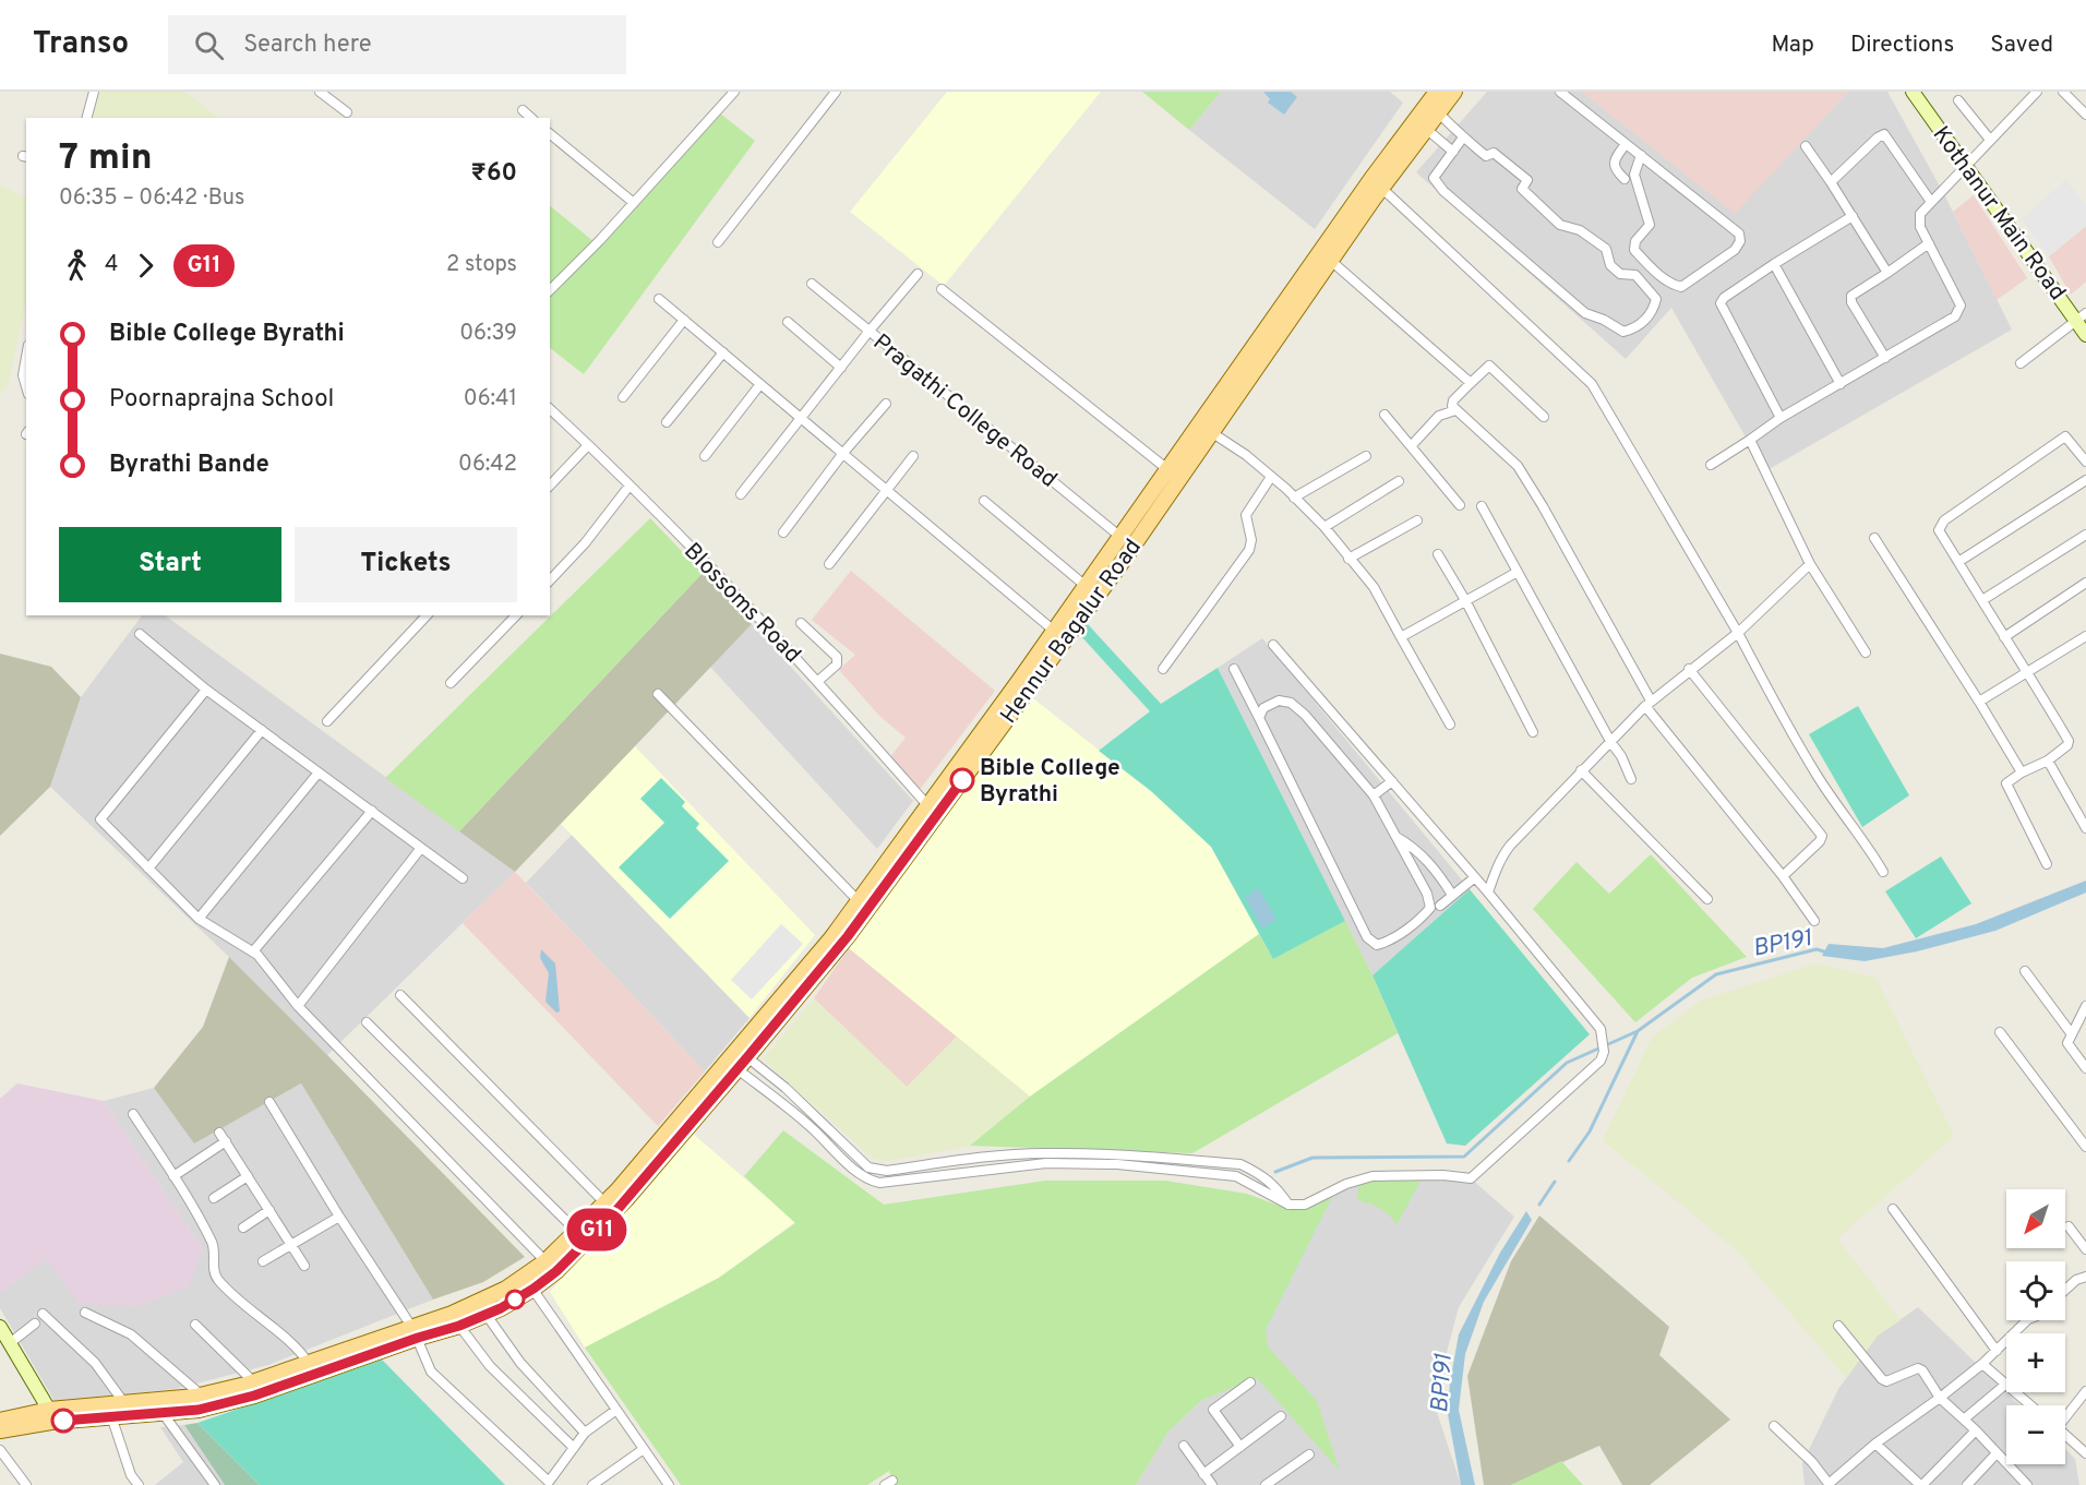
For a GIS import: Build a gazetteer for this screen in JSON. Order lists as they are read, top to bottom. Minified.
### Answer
{"streets":{"main road":["Kothanur Main Road","Hennur Bagalur Road"],"street":["Pragathi College Road","Blossoms Road"]},"crossings":[["Pragathi College Road","Hennur Bagalur Road"],["Blossoms Road","Hennur Bagalur Road"]],"water":["BP191"],"places":["Bible College Byrathi"],"lines":["bus line G11"],"north":"bottom left","page":{"header":"Transo","search":"Search here","nav":["Map","Directions","Saved"],"on_map":"G11","heading":["7 min","06:35 – 06:42 · Bus","₹60"],"legs":["4","G11","2 stops"],"list":[{"name":"Bible College Byrathi","value":"06:39"},{"name":"Poornaprajna School","value":"06:41"},{"name":"Byrathi Bande","value":"06:42"}],"buttons":["Start","Tickets"],"map_buttons":["+","−"]}}
